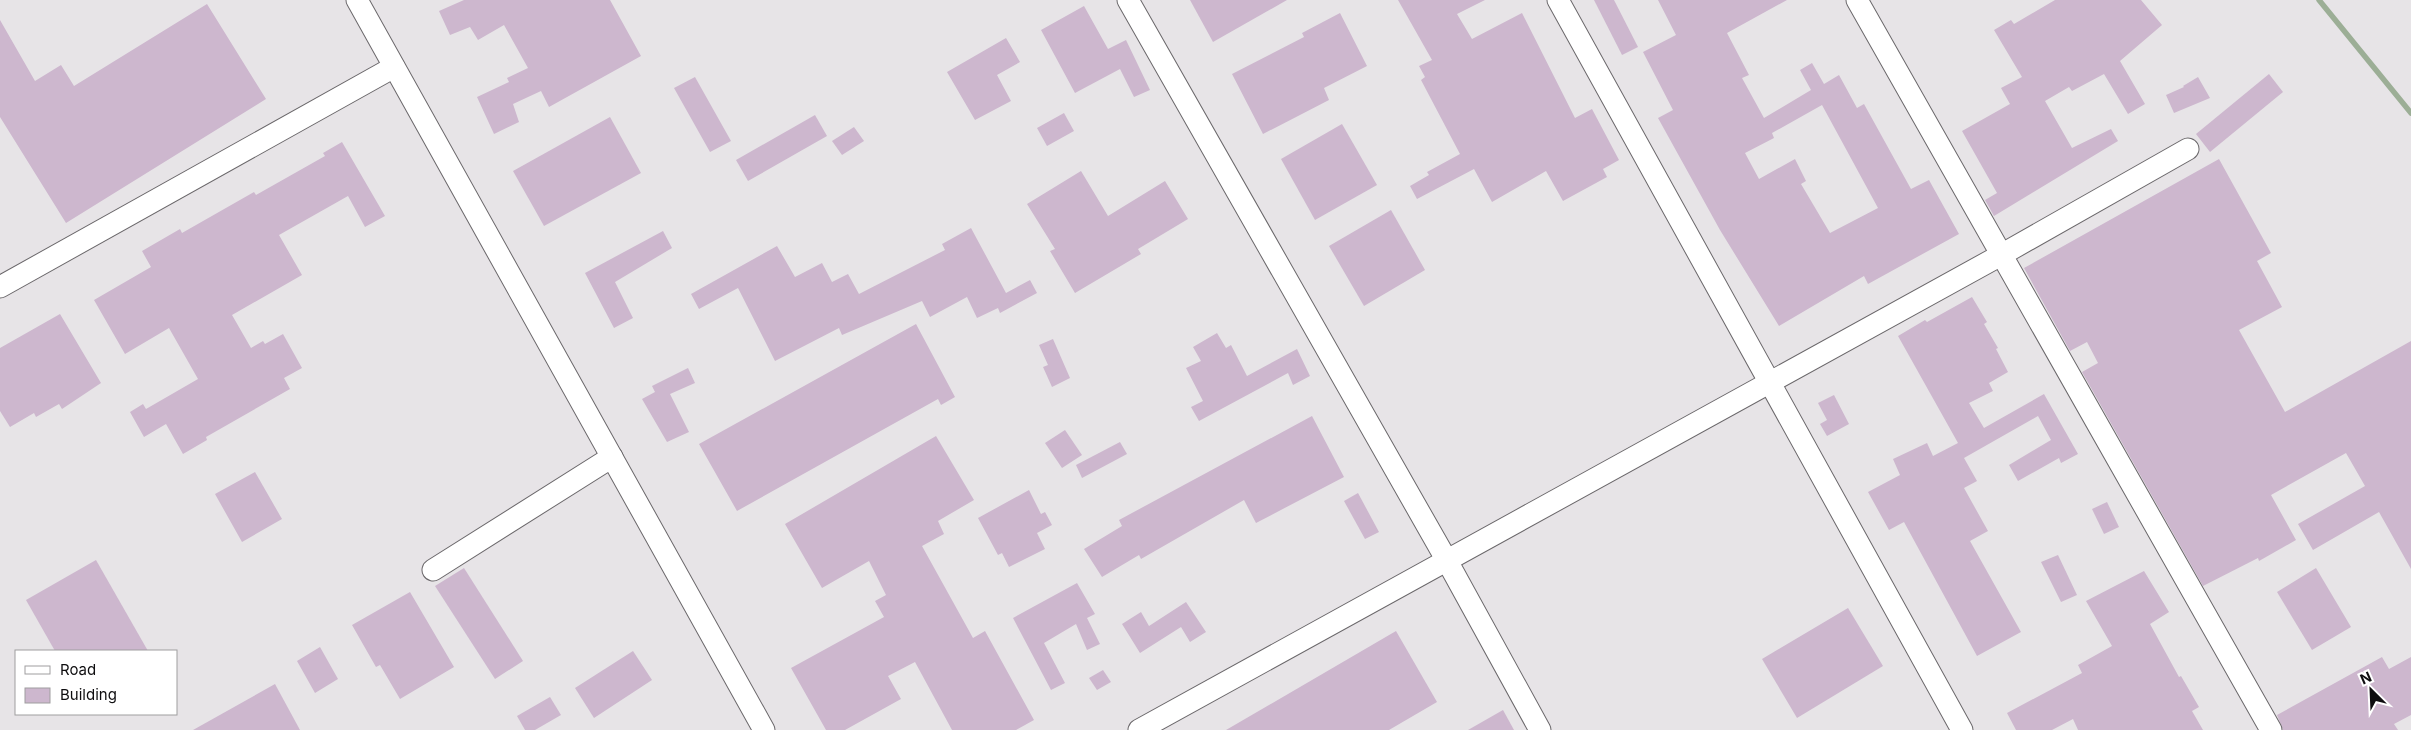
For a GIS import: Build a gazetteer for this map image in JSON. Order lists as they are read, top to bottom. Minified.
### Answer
{"legend":["Road","Building"],"north":"top left"}
